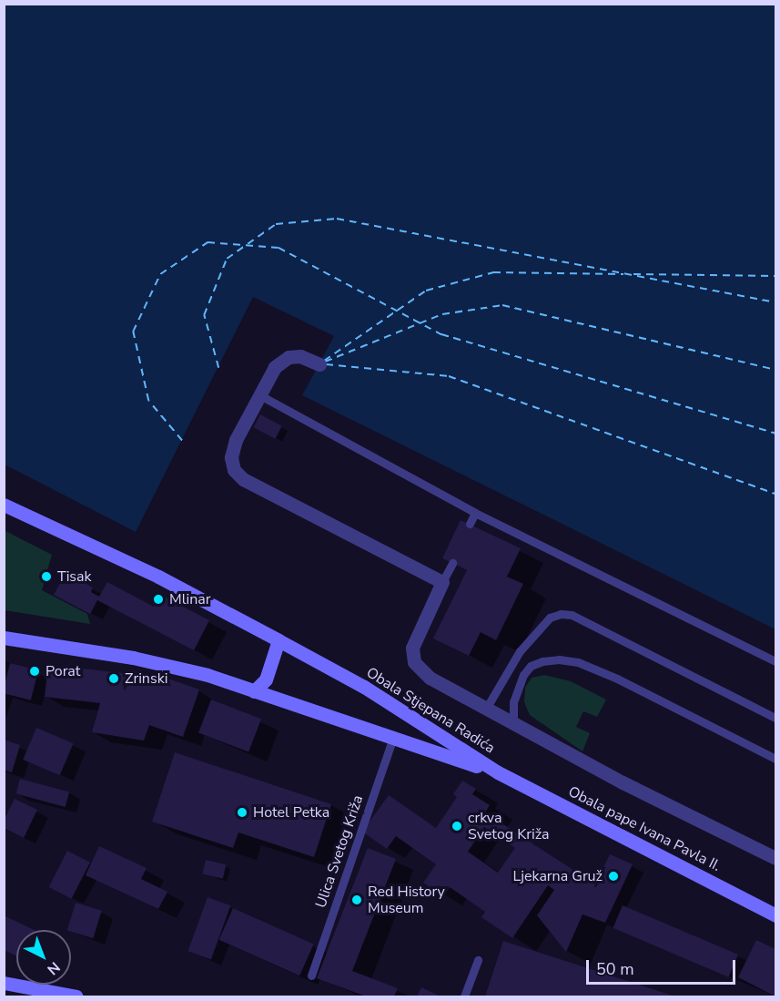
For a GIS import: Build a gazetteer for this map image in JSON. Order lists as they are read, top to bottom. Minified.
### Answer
{"streets":{"main road":["Obala Stjepana Radića","Obala pape Ivana Pavla II."],"lane":["Ulica Svetog Križa"]},"crossings":[["Obala Stjepana Radića","Obala pape Ivana Pavla II."],["Obala Stjepana Radića","Ulica Svetog Križa"]],"places":["Tisak","Mlinar","Porat","Zrinski","Hotel Petka","crkva Svetog Križa","Ljekarna Gruž","Red History Museum"],"scale_bar":"50 m","north":"bottom right"}
